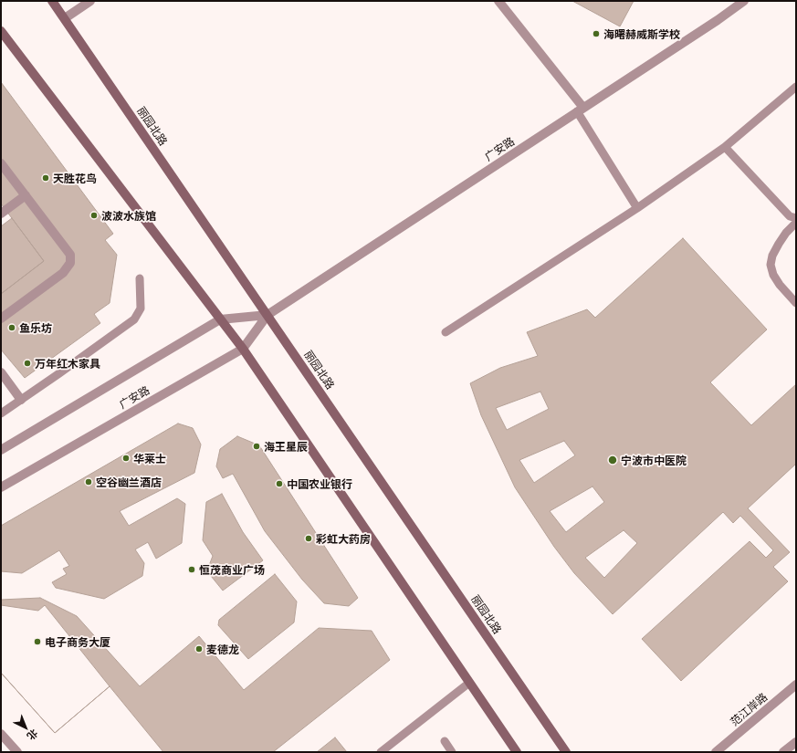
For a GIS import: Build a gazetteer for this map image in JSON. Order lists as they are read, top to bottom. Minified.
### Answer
{"streets":{"main road":["丽园北路"],"street":["广安路","范江岸路"]},"crossings":[["丽园北路","广安路"]],"places":["海曙赫威斯学校","天胜花鸟","波波水族馆","鱼乐坊","万年红木家具","海王星辰","华莱士","宁波市中医院","空谷幽兰酒店","中国农业银行","彩虹大药房","恒茂商业广场","电子商务大厦","麦德龙"],"north":"bottom right"}
